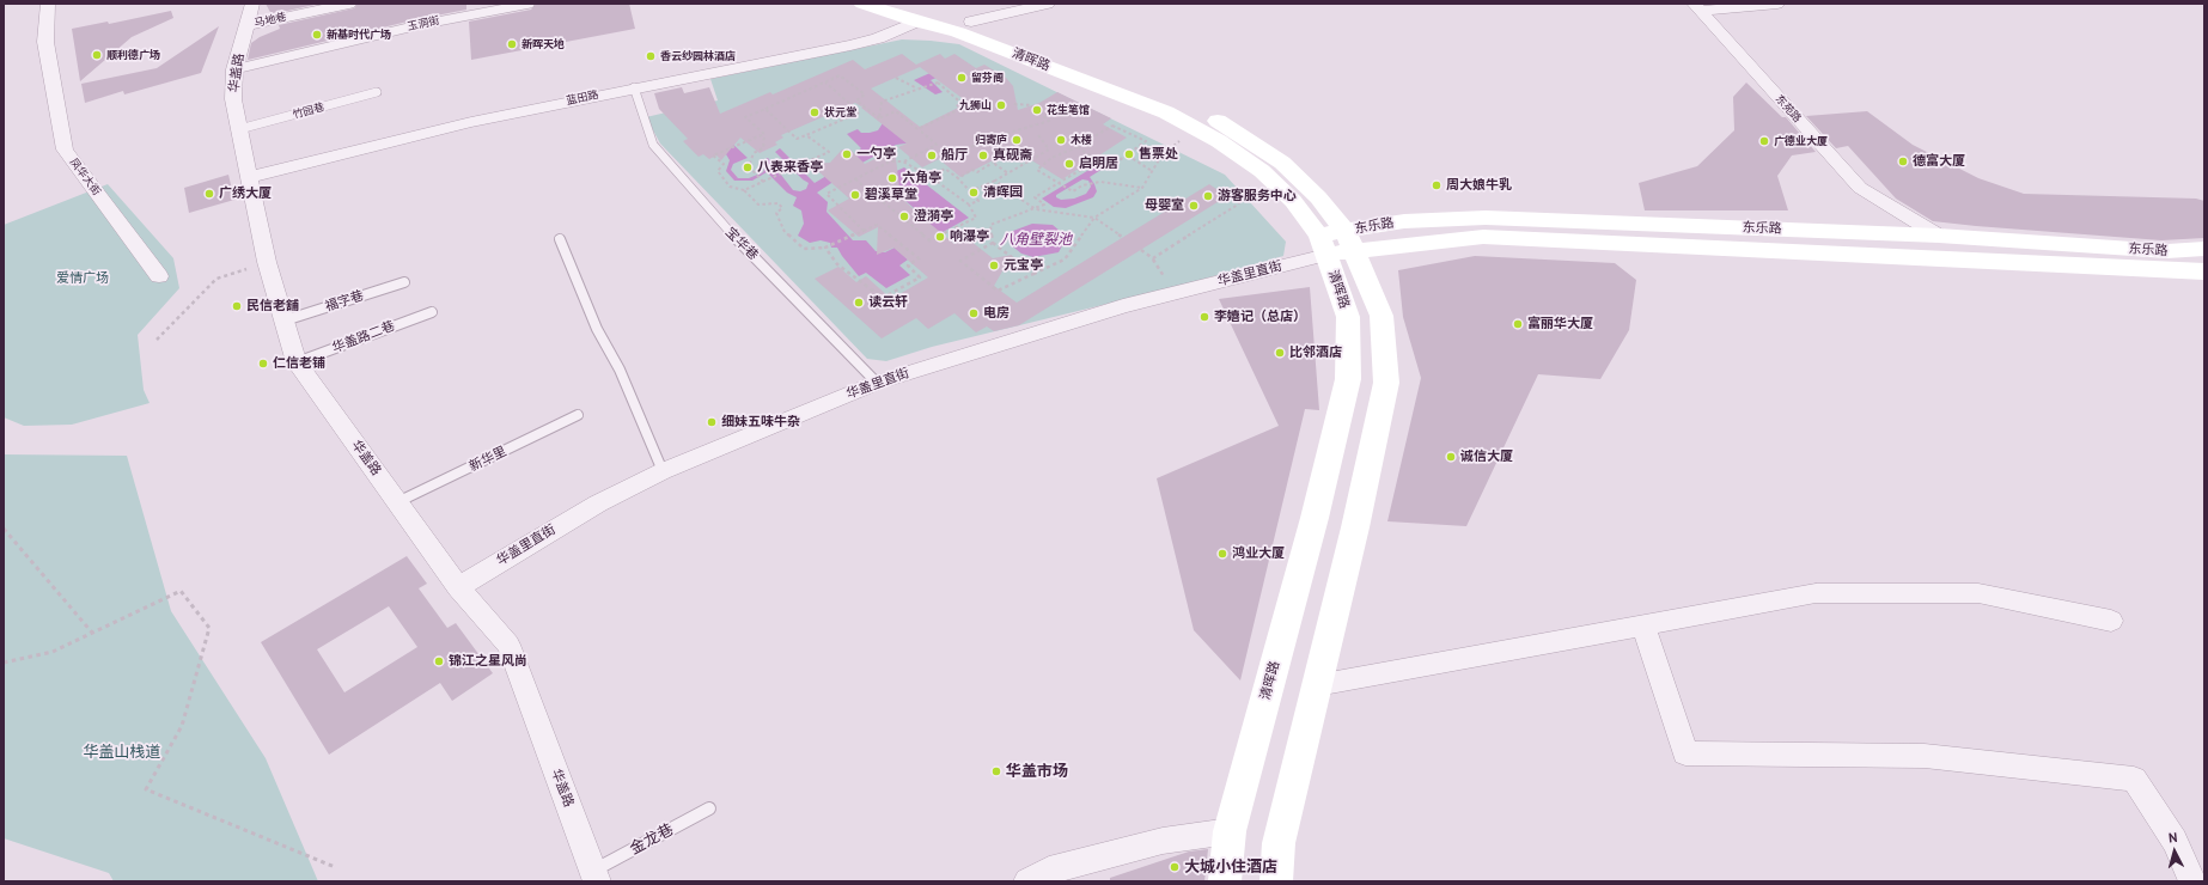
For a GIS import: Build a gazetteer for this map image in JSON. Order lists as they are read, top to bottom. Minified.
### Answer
{"streets":{"street":["马地巷","清晖路","华盖路","蓝田路","东苑路","凤华大街","东乐路","华盖里直街"],"lane":["玉洞街","竹园巷","宝华巷","福字巷","华盖路二巷","新华里","金龙巷"]},"crossings":[["马地巷","华盖路"],["玉洞街","华盖路"],["清晖路","蓝田路"],["清晖路","东乐路"],["清晖路","华盖里直街"],["华盖路","蓝田路"],["华盖路","竹园巷"],["华盖路","华盖里直街"],["华盖路","福字巷"],["华盖路","华盖路二巷"],["华盖路","新华里"],["华盖路","金龙巷"],["蓝田路","宝华巷"],["东苑路","东乐路"],["东乐路","华盖里直街"],["宝华巷","华盖里直街"]],"water":["八角壁裂池"],"parks":["爱情广场","华盖山栈道"],"places":["新基时代广场","新晖天地","顺利德广场","香云纱园林酒店","留芬阁","九狮山","花生笔馆","状元堂","归寄庐","木楼","广德业大厦","一勺亭","售票处","船厅","真砚斋","德富大厦","启明居","八表来香亭","六角亭","周大娘牛乳","清晖园","广绣大厦","碧溪草堂","游客服务中心","母婴室","澄漪亭","响瀑亭","元宝亭","读云轩","民信老舖","电房","李嬉记（总店）","富丽华大厦","比邻酒店","仁信老铺","细妹五味牛杂","诚信大厦","鸿业大厦","锦江之星风尚","华盖市场","大城小住酒店"],"north":"top"}
